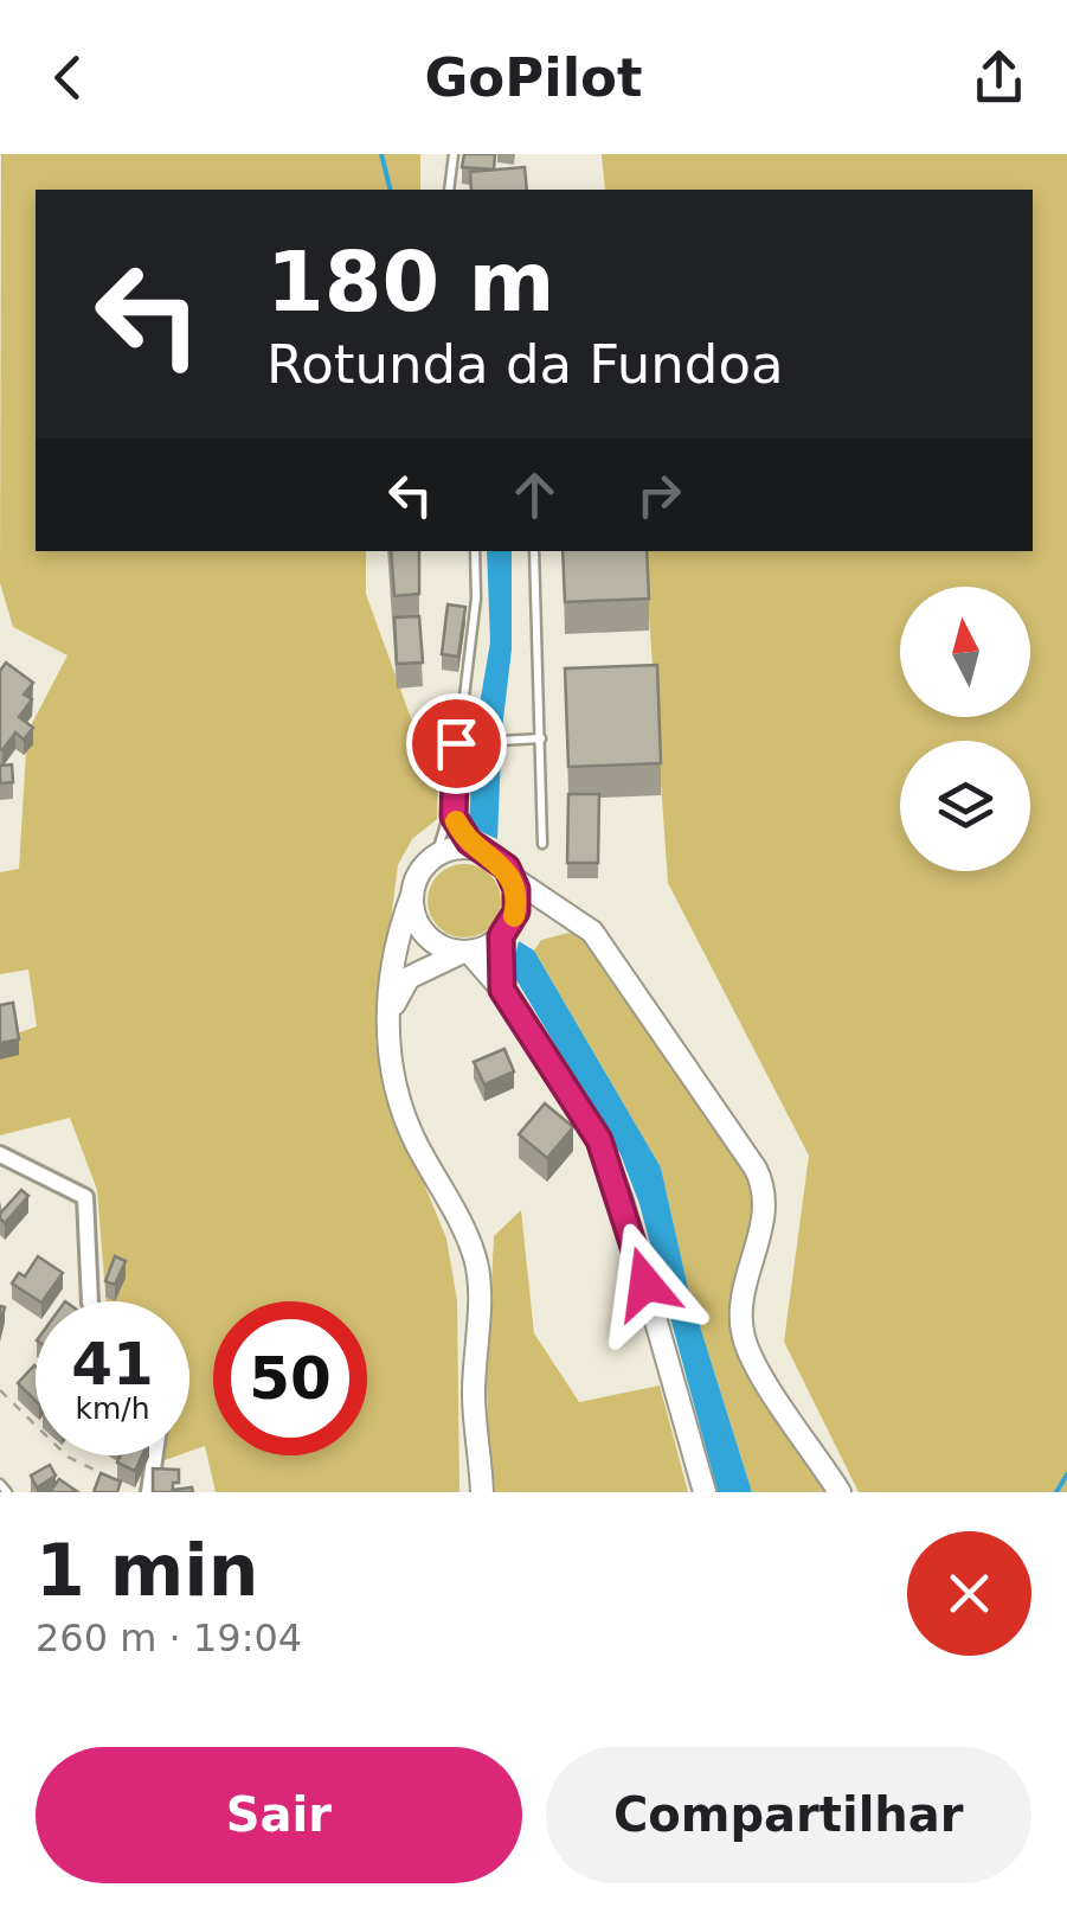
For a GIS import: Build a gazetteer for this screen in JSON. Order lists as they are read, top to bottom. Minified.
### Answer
{"north":"top","page":{"header":"GoPilot","turn":["180 m","Rotunda da Fundoa"],"speed":"41 km/h","limit":"50","heading":["1 min","260 m · 19:04"],"buttons":["Sair","Compartilhar"]}}
